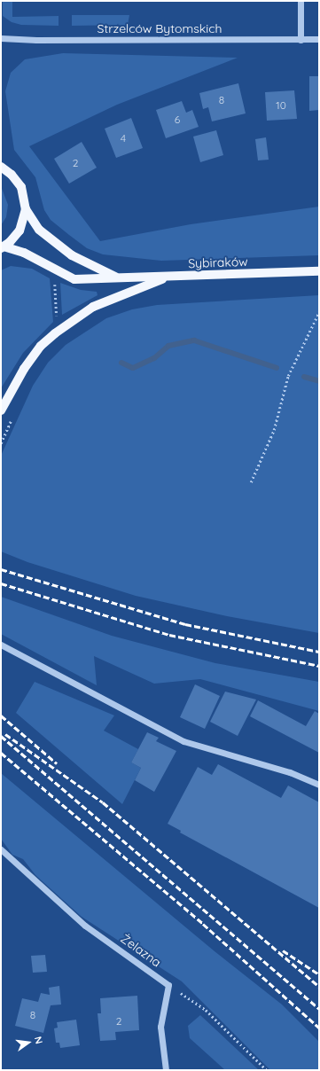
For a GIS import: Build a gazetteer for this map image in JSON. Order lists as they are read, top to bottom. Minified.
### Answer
{"streets":{"main road":["Sybiraków"],"street":["Strzelców Bytomskich","Żelazna"]},"house_numbers":["8","10","6","4","2","8","2"],"north":"right"}
